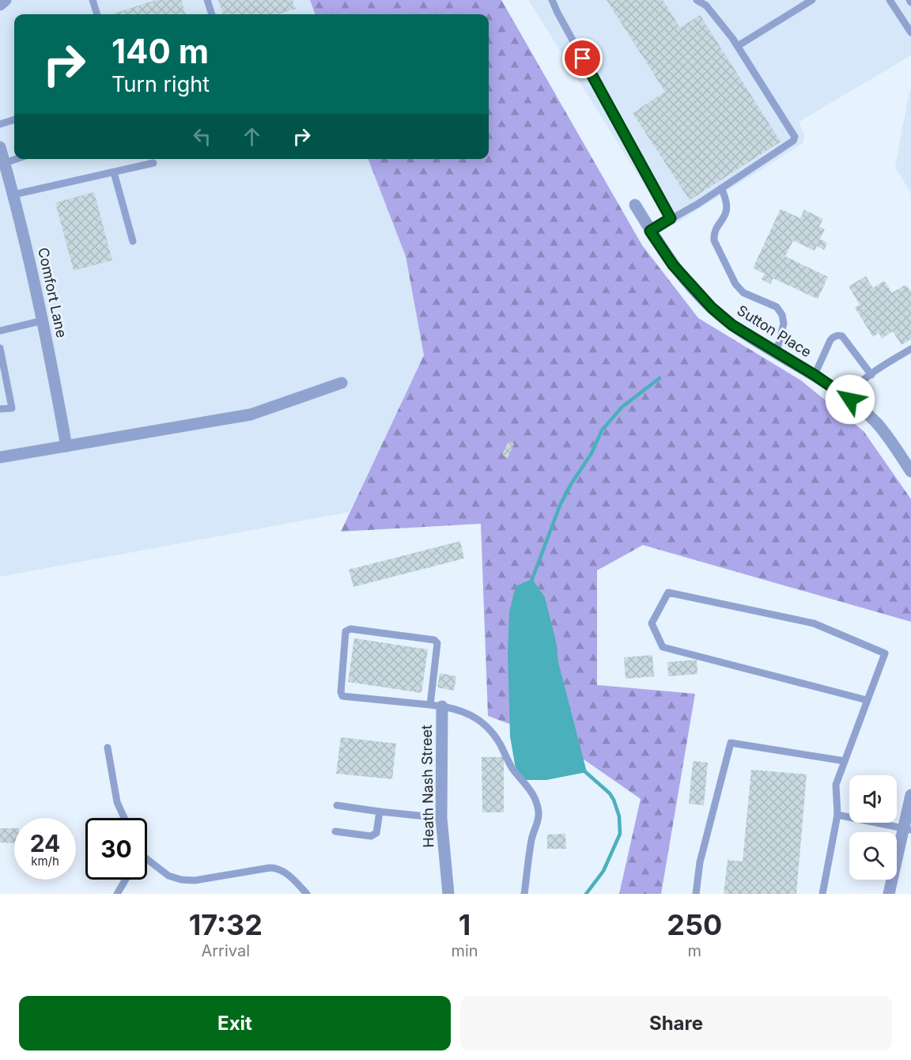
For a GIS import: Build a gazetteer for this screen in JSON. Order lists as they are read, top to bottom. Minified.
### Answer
{"streets":{"street":["Comfort Lane","Sutton Place","Heath Nash Street"]},"page":{"turn":["140 m","Turn right"],"speed":"24 km/h","limit":"30","eta":["17:32","Arrival","1","min","250","m"],"buttons":["Exit","Share"]}}
